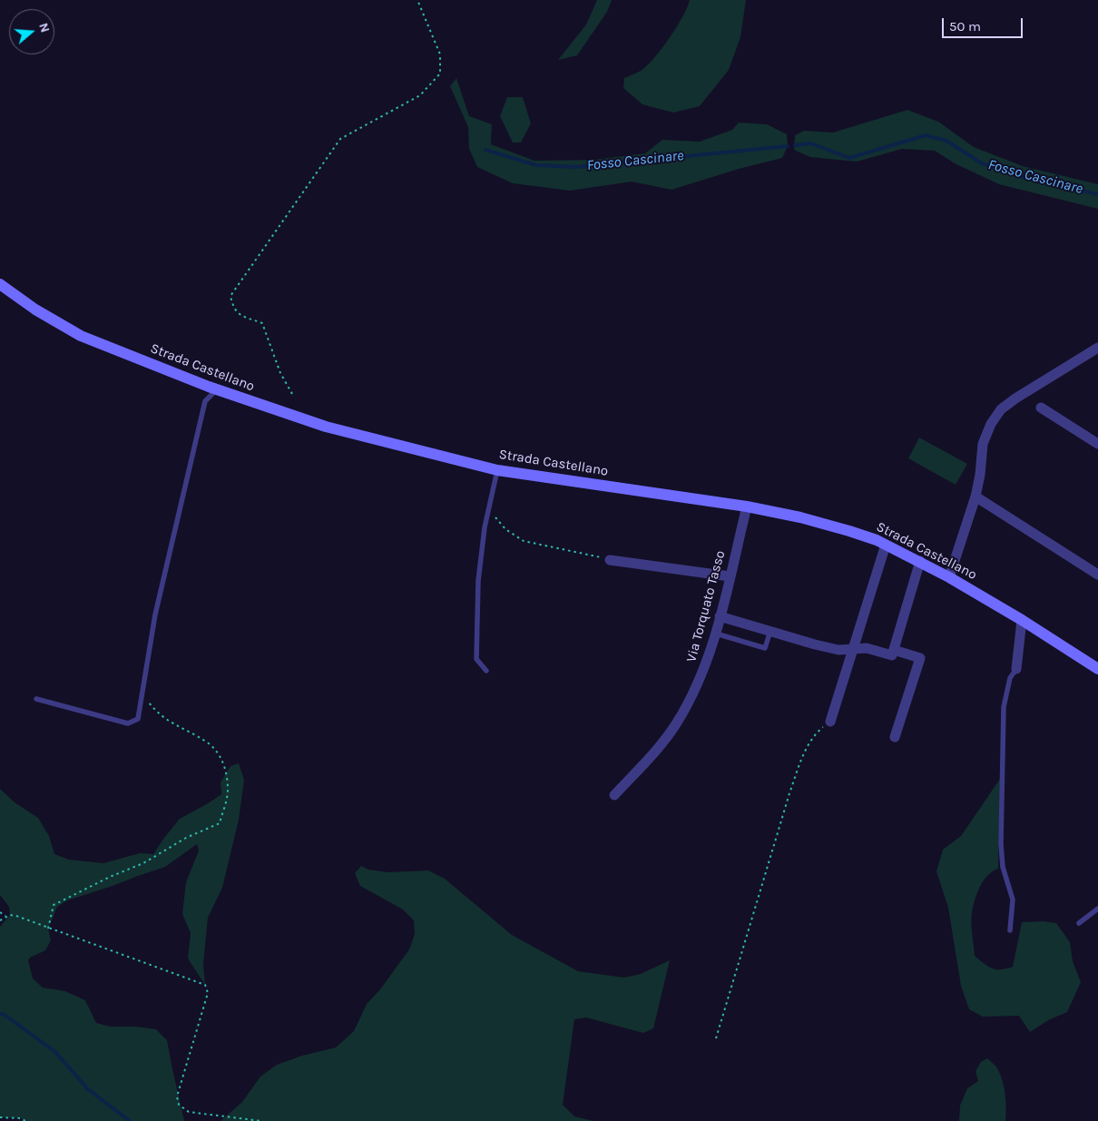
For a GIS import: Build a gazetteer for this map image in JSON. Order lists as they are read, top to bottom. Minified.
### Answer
{"streets":{"street":["Strada Castellano","Via Torquato Tasso"]},"crossings":[["Strada Castellano","Via Torquato Tasso"]],"water":["Fosso Cascinare"],"scale_bar":"50 m","north":"right"}
